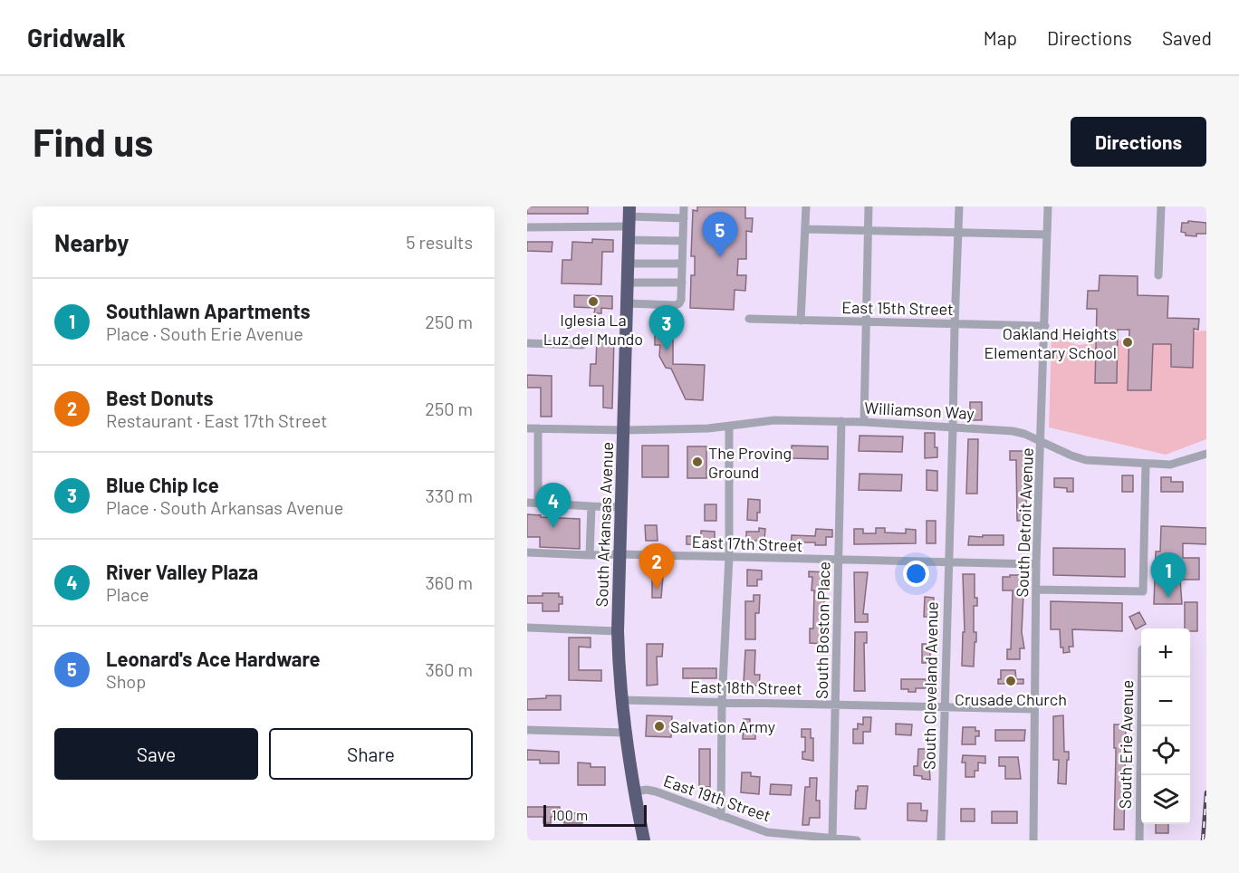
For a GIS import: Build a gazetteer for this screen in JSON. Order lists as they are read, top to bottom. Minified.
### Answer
{"streets":{"highway":["South Arkansas Avenue"],"street":["East 15th Street","Williamson Way","South Detroit Avenue","East 17th Street","South Boston Place","South Cleveland Avenue","East 18th Street","South Erie Avenue","East 19th Street"]},"crossings":[["East 15th Street","South Detroit Avenue"],["East 15th Street","South Cleveland Avenue"],["Williamson Way","South Detroit Avenue"],["Williamson Way","South Arkansas Avenue"],["Williamson Way","South Boston Place"],["Williamson Way","South Cleveland Avenue"],["South Detroit Avenue","East 17th Street"],["South Detroit Avenue","East 18th Street"],["South Arkansas Avenue","East 17th Street"],["South Arkansas Avenue","East 18th Street"],["South Arkansas Avenue","East 19th Street"],["East 17th Street","South Boston Place"],["East 17th Street","South Cleveland Avenue"],["South Boston Place","East 18th Street"],["South Boston Place","East 19th Street"],["South Cleveland Avenue","East 18th Street"]],"places":["Iglesia La Luz del Mundo","Oakland Heights Elementary School","The Proving Ground","Crusade Church","Salvation Army"],"scale_bar":"100 m","page":{"header":"Gridwalk","nav":["Map","Directions","Saved"],"buttons":["Directions",["Save","Share"]],"title":"Find us","heading":["Nearby","5 results"],"pins":["5","3","4","2","1"],"list":[{"mark":"1","name":"Southlawn Apartments","note":"Place · South Erie Avenue","value":"250 m"},{"mark":"2","name":"Best Donuts","note":"Restaurant · East 17th Street","value":"250 m"},{"mark":"3","name":"Blue Chip Ice","note":"Place · South Arkansas Avenue","value":"330 m"},{"mark":"4","name":"River Valley Plaza","note":"Place","value":"360 m"},{"mark":"5","name":"Leonard's Ace Hardware","note":"Shop","value":"360 m"}],"map_buttons":["+","−"],"scale":"100 m"}}
